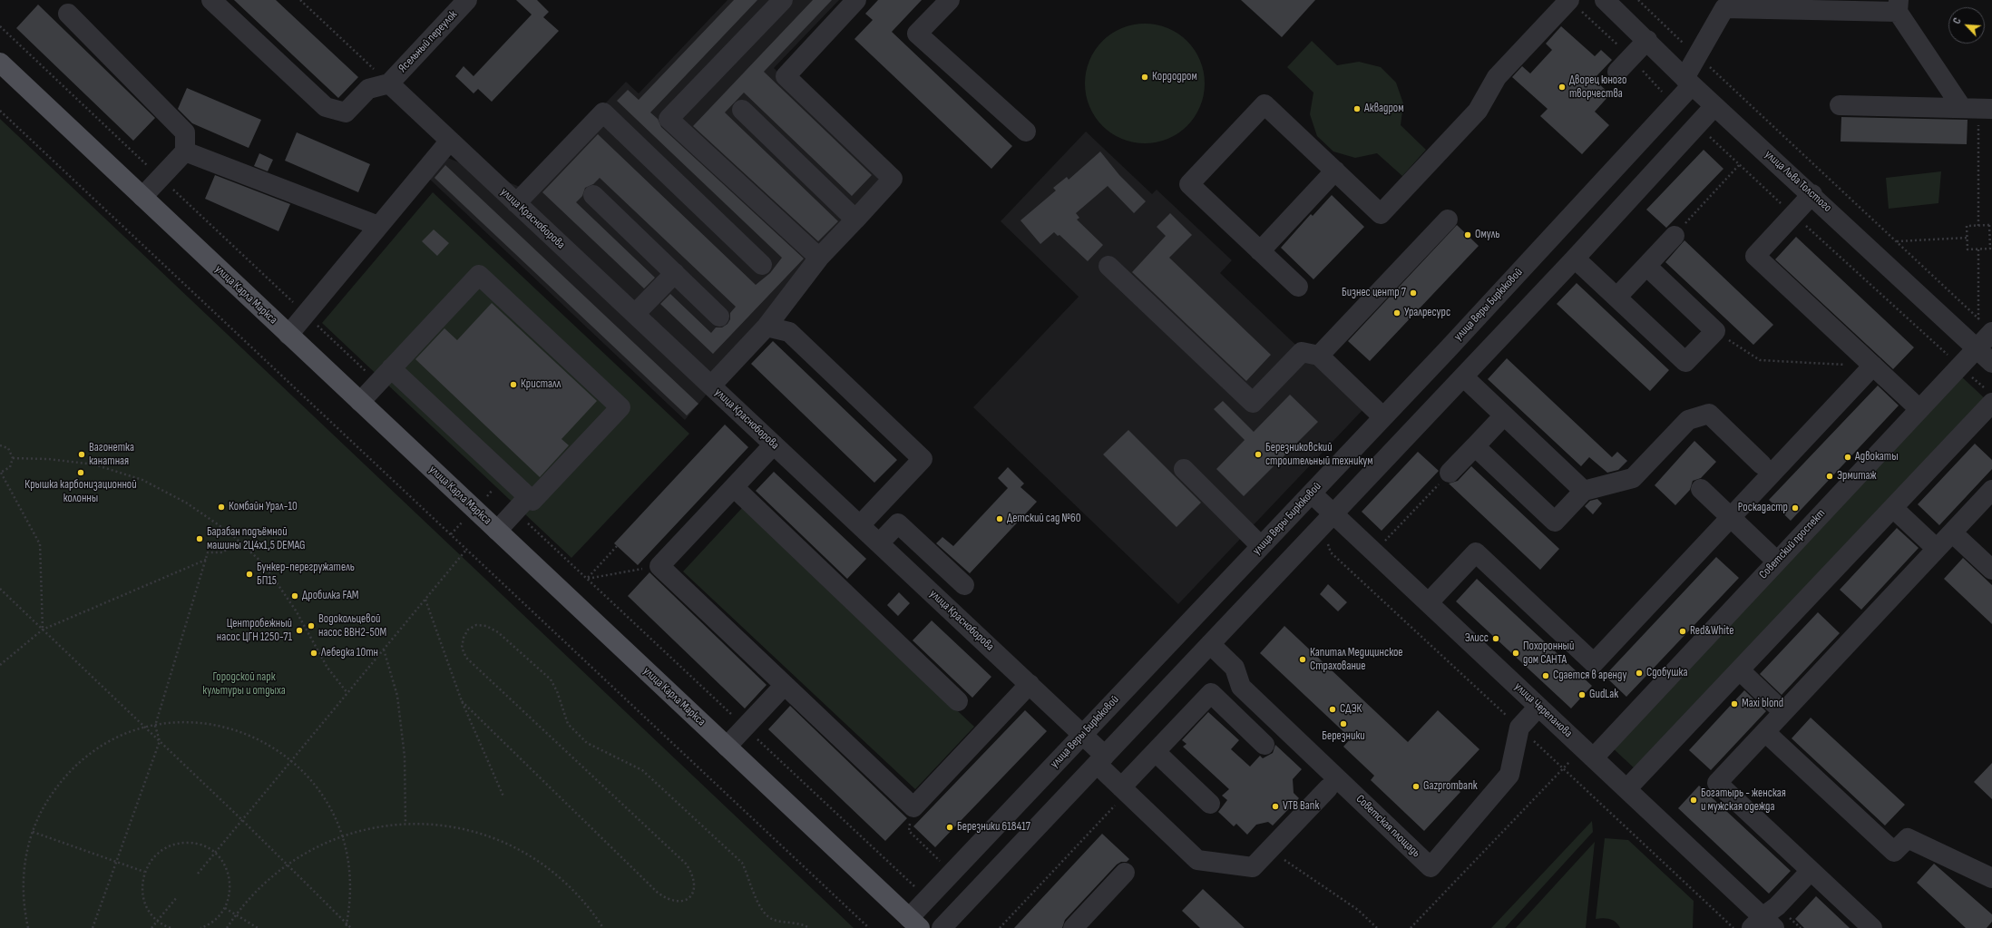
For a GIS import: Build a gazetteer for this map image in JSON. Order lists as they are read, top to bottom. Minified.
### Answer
{"streets":{"main road":["улица Карла Маркса"],"street":["Ясельный переулок","улица Льва Толстого","улица Красноборова","улица Веры Бирюковой","Советский проспект","улица Черепанова","Советская площадь"]},"crossings":[["Ясельный переулок","улица Красноборова"],["улица Льва Толстого","улица Веры Бирюковой"],["улица Льва Толстого","Советский проспект"],["улица Красноборова","улица Веры Бирюковой"],["улица Карла Маркса","улица Веры Бирюковой"],["улица Веры Бирюковой","улица Черепанова"],["Советский проспект","улица Черепанова"]],"parks":["Городской парк культуры и отдыха"],"places":["Кордодром","Дворец юного творчества","Аквадром","Омуль","Бизнес центр 7","Уралресурс","Кристалл","Вагонетка канатная","Березниковский строительный техникум","Адвокаты","Крышка карбонизационной колонны","Эрмитаж","Комбайн Урал-10","Роскадастр","Детский сад №60","Барабан подъёмной машины 2Ц4х1,5 DEMAG","Бункер-перегружатель БП15","Дробилка FAM","Водокольцевой насос ВВН2-50М","Центробежный насос ЦГН 1250-71","Red&White","Элисс","Лебедка 10тн","Похоронный дом САНТА","Капитал Медицинское Страхование","Сдобушка","Сдается в аренду","GudLak","Maxi blond","СДЭК","Березники","Gazprombank","Богатырь - женская и мужская одежда","VTB Bank","Березники 618417"],"north":"top left"}
